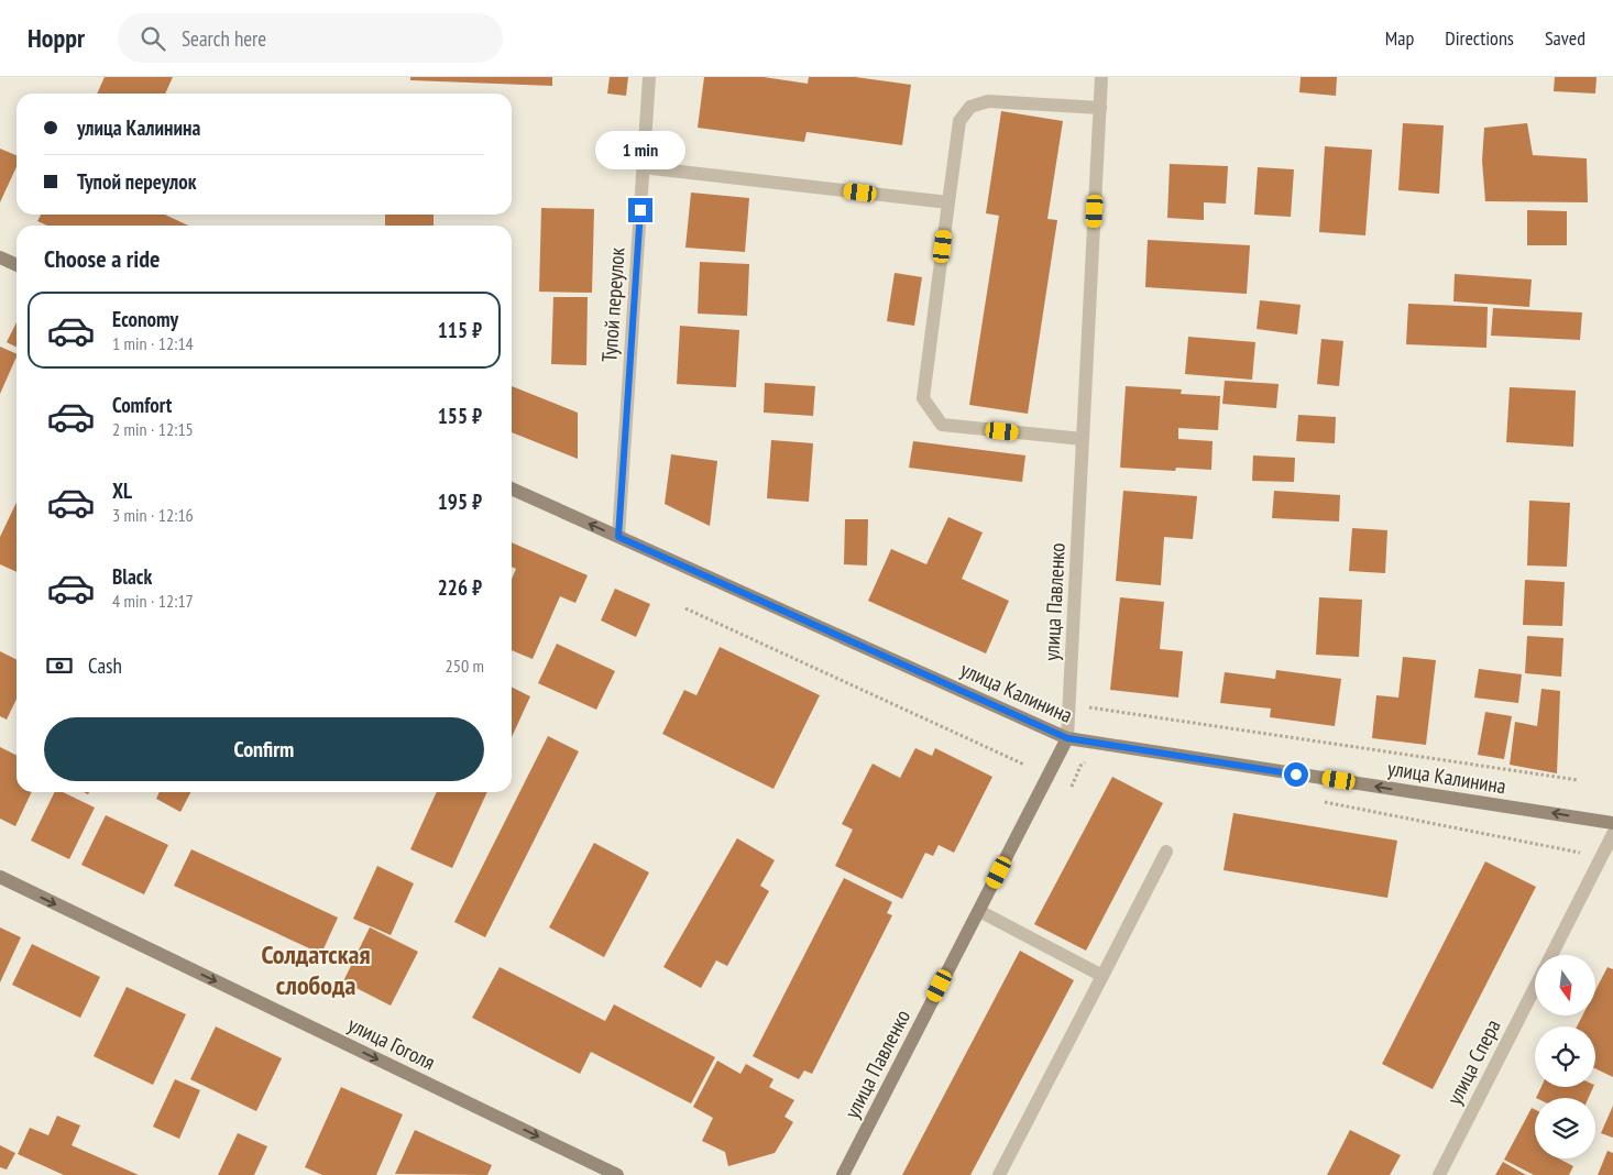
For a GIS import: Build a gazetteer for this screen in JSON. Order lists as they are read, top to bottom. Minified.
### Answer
{"streets":{"main road":["улица Павленко","улица Калинина","улица Гоголя"],"street":["Тупой переулок","улица Спера"]},"crossings":[["Тупой переулок","улица Калинина"],["улица Павленко","улица Калинина"]],"one_way":["улица Калинина","улица Гоголя"],"districts":["Солдатская слобода"],"north":"bottom","page":{"header":"Hoppr","search":"Search here","nav":["Map","Directions","Saved"],"banner":["улица Калинина","Тупой переулок"],"bubble":"1 min","heading":"Choose a ride","list":[{"name":"Economy","note":"1 min · 12:14","value":"115 ₽"},{"name":"Comfort","note":"2 min · 12:15","value":"155 ₽"},{"name":"XL","note":"3 min · 12:16","value":"195 ₽"},{"name":"Black","note":"4 min · 12:17","value":"226 ₽"}],"pay":["Cash","250 m"],"buttons":"Confirm"}}
